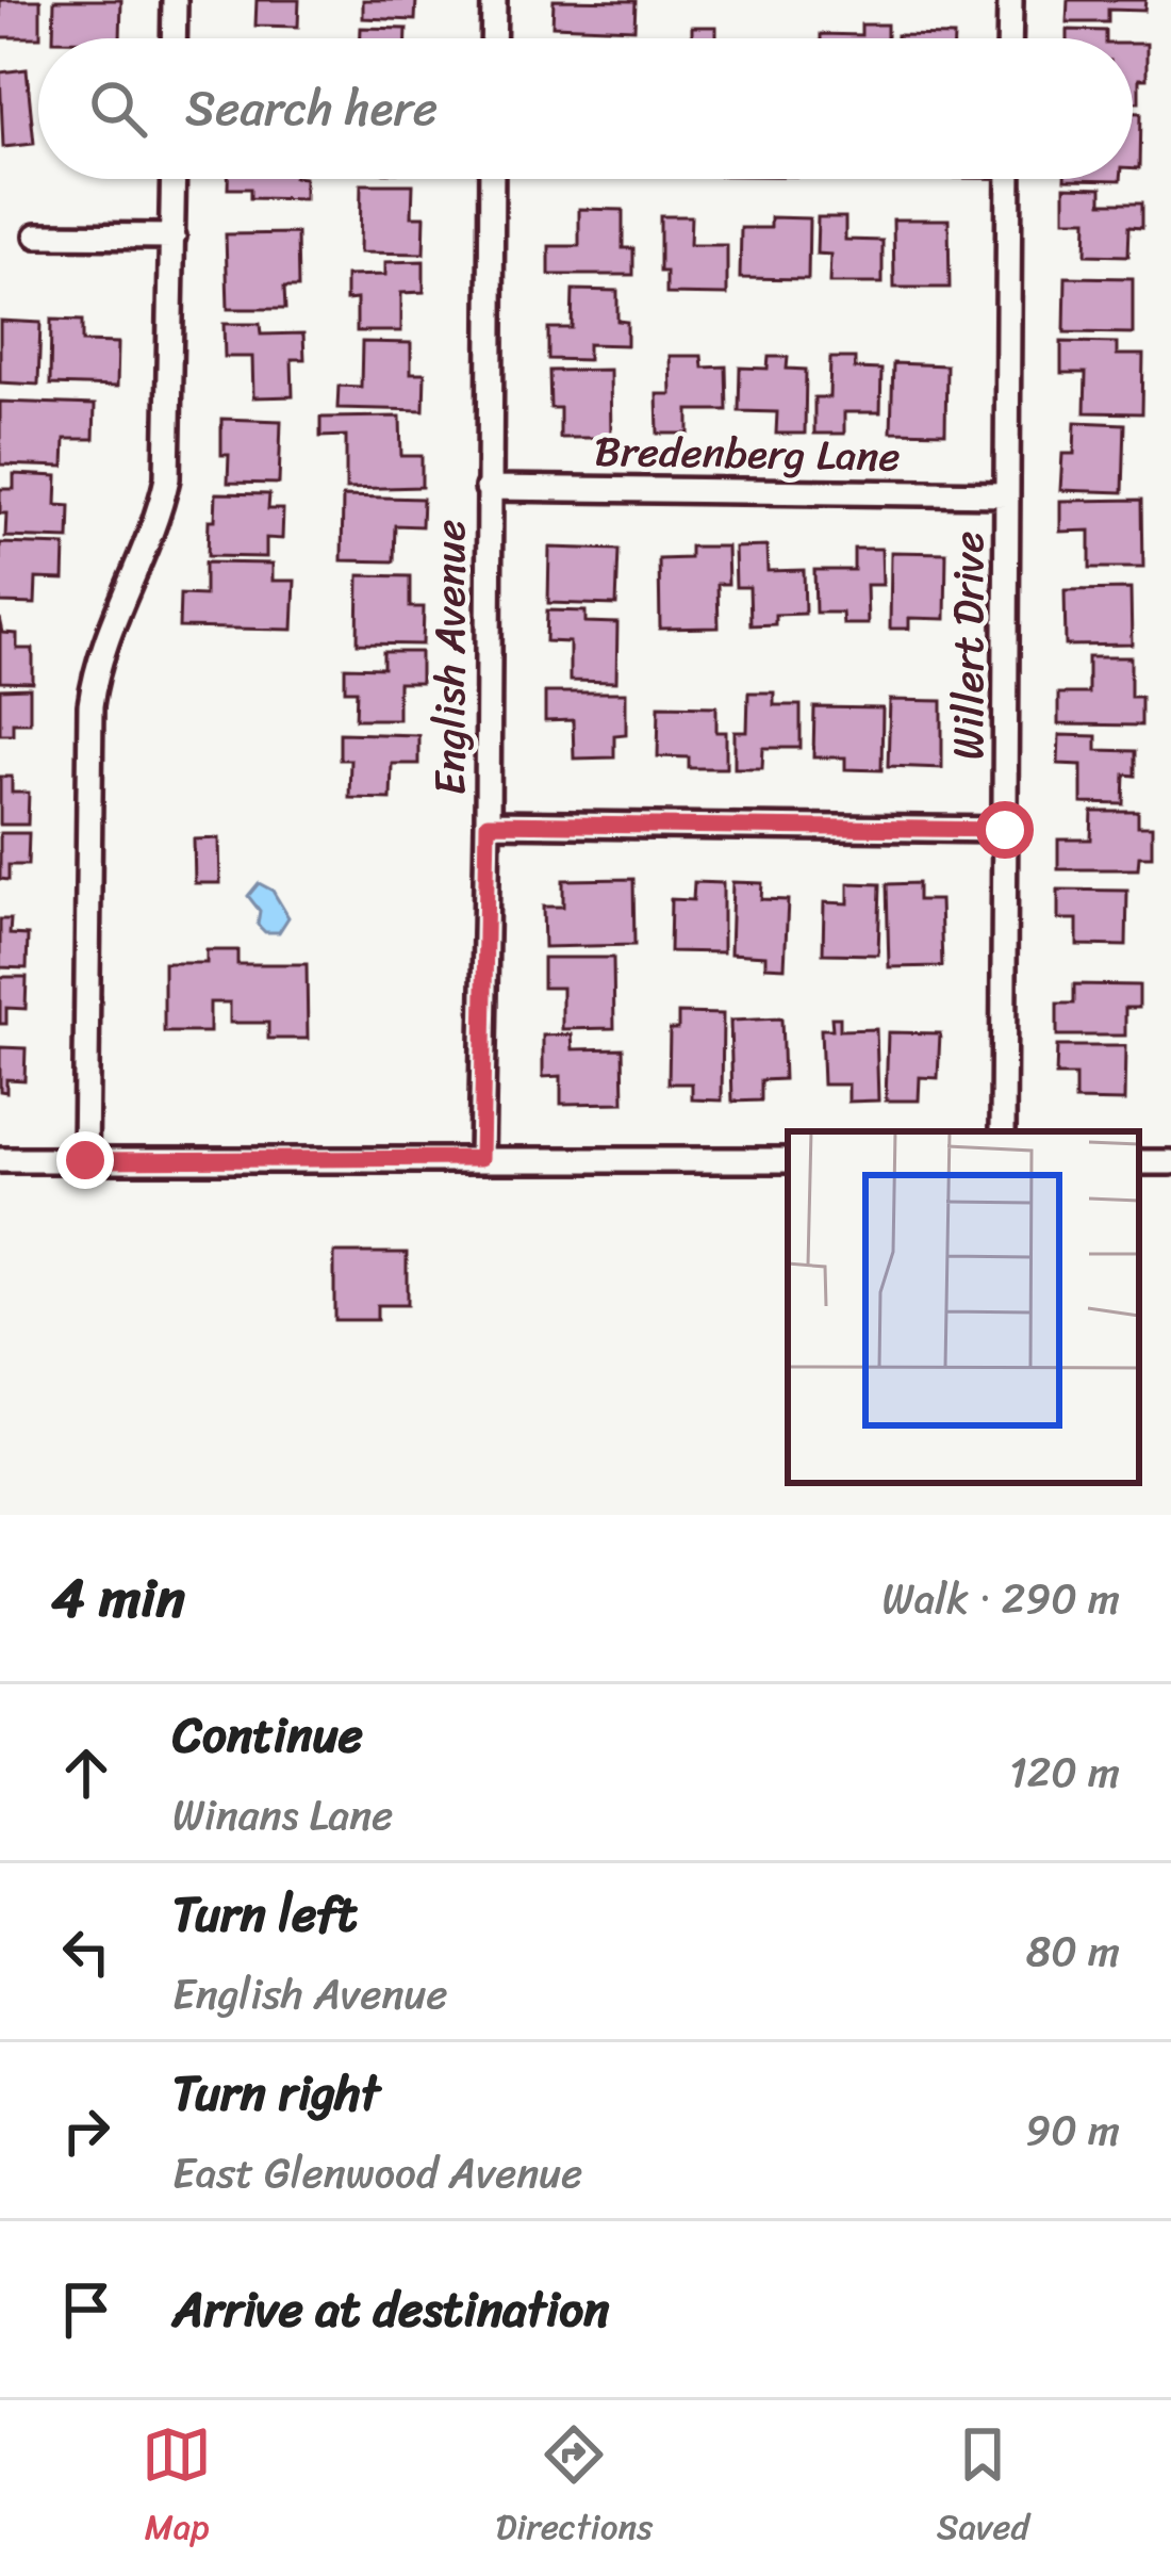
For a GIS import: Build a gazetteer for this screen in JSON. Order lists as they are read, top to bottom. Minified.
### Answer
{"streets":{"street":["Bredenberg Lane","Willert Drive","English Avenue"]},"crossings":[["Bredenberg Lane","Willert Drive"],["Bredenberg Lane","English Avenue"]],"page":{"search":"Search here","heading":["4 min","Walk · 290 m"],"list":[["Continue","Winans Lane","120 m"],["Turn left","English Avenue","80 m"],["Turn right","East Glenwood Avenue","90 m"],"Arrive at destination"],"nav":["Map","Directions","Saved"]}}
